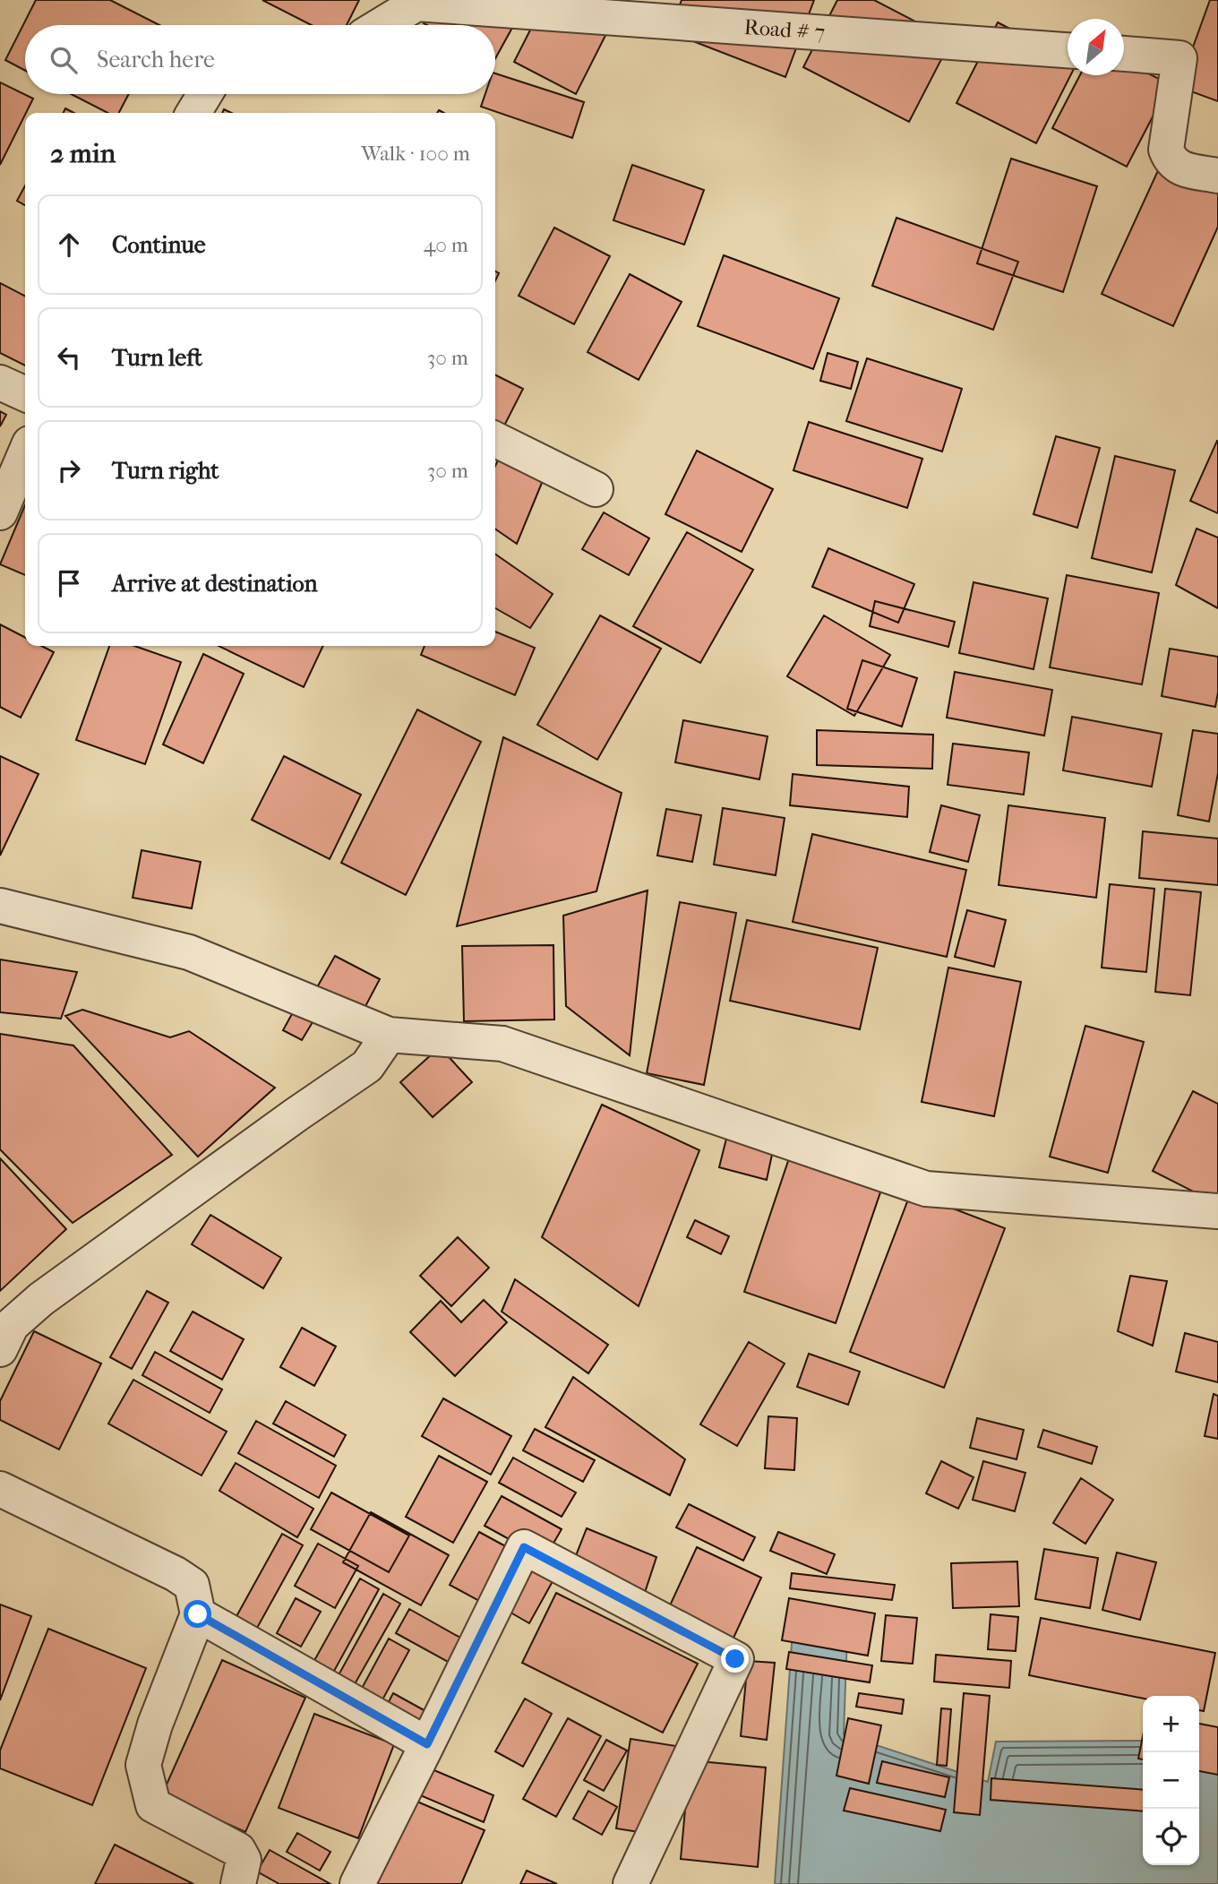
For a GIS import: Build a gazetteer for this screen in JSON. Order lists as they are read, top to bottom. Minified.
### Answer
{"streets":{"street":["Road # 7"]},"north":"top right","page":{"search":"Search here","heading":["2 min","Walk · 100 m"],"list":[["Continue","40 m"],["Turn left","30 m"],["Turn right","30 m"],"Arrive at destination"],"map_buttons":["+","−"]}}
